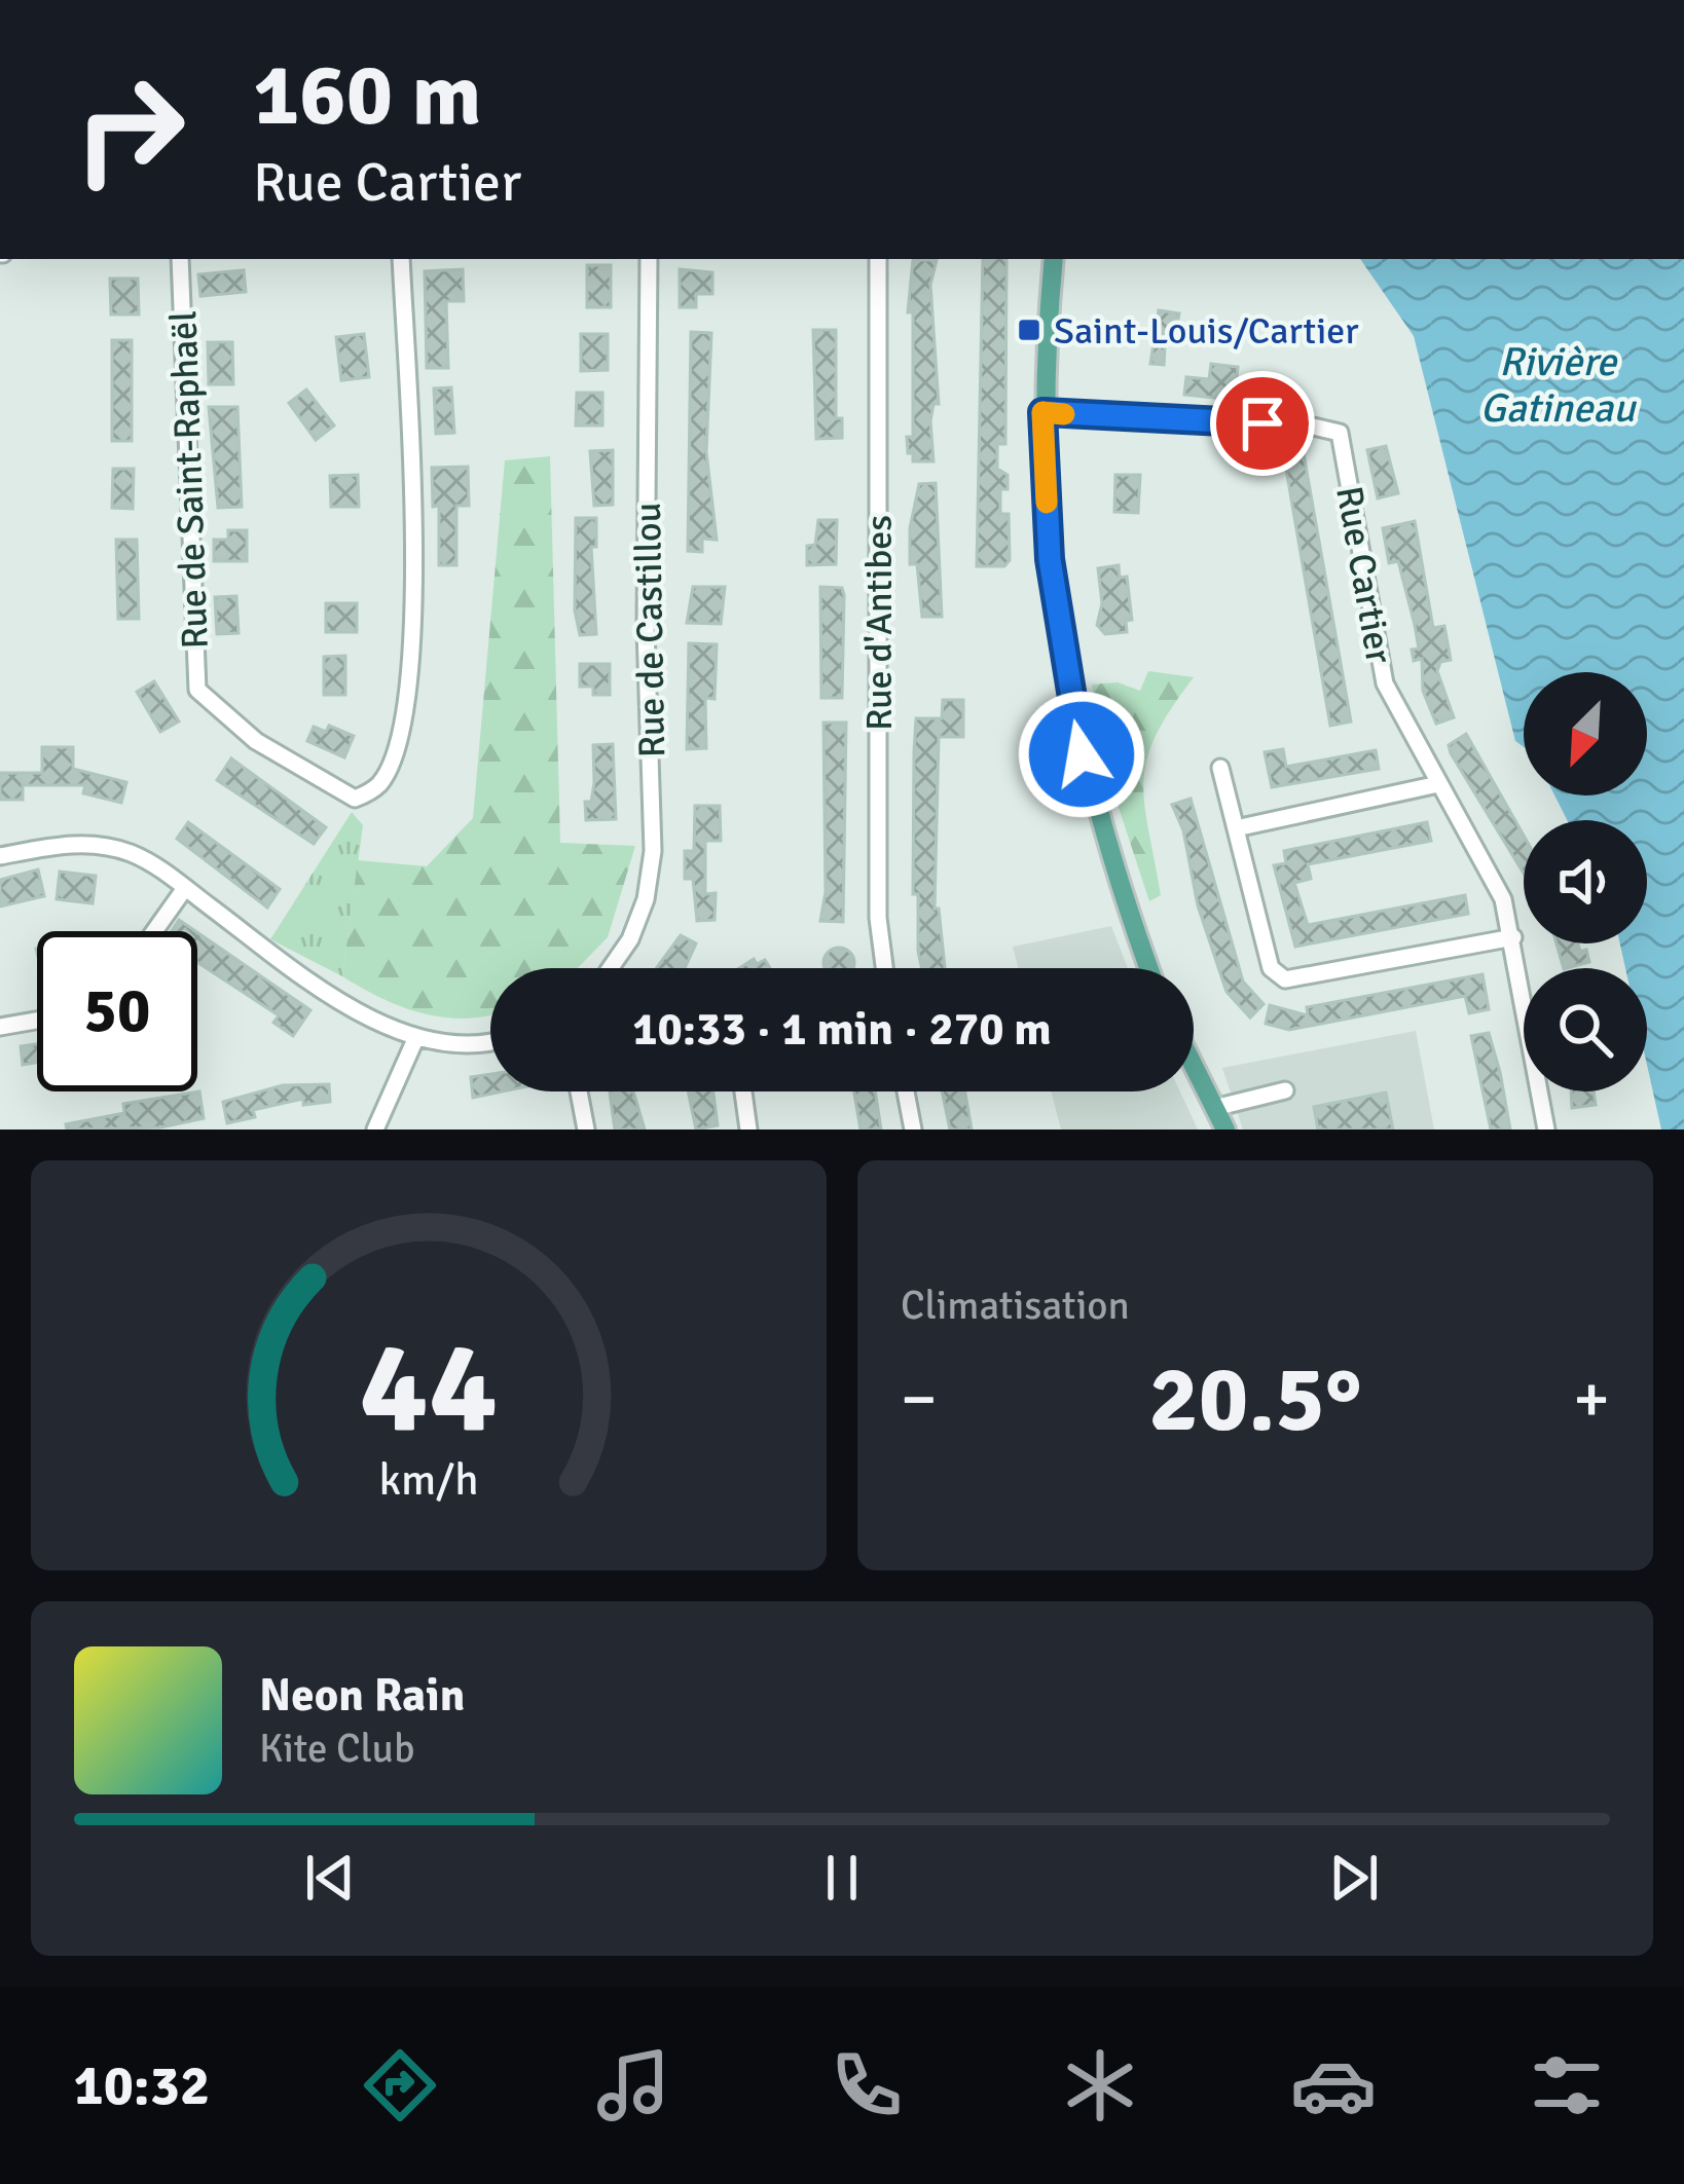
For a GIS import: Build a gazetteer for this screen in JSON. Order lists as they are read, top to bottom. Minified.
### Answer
{"streets":{"street":["Rue de Saint-Raphaël","Rue Cartier","Rue d'Antibes","Rue de Castillou"]},"water":["Rivière Gatineau"],"places":{"transit":["Saint-Louis/Cartier"]},"north":"bottom left","page":{"turn":["160 m","Rue Cartier"],"limit":"50","trip":"10:33 · 1 min · 270 m","tile":"Climatisation","heat":["−","20.5°","+"],"song":["Neon Rain","Kite Club"],"tabs":"10:32","gauge":["44","km/h"]}}
